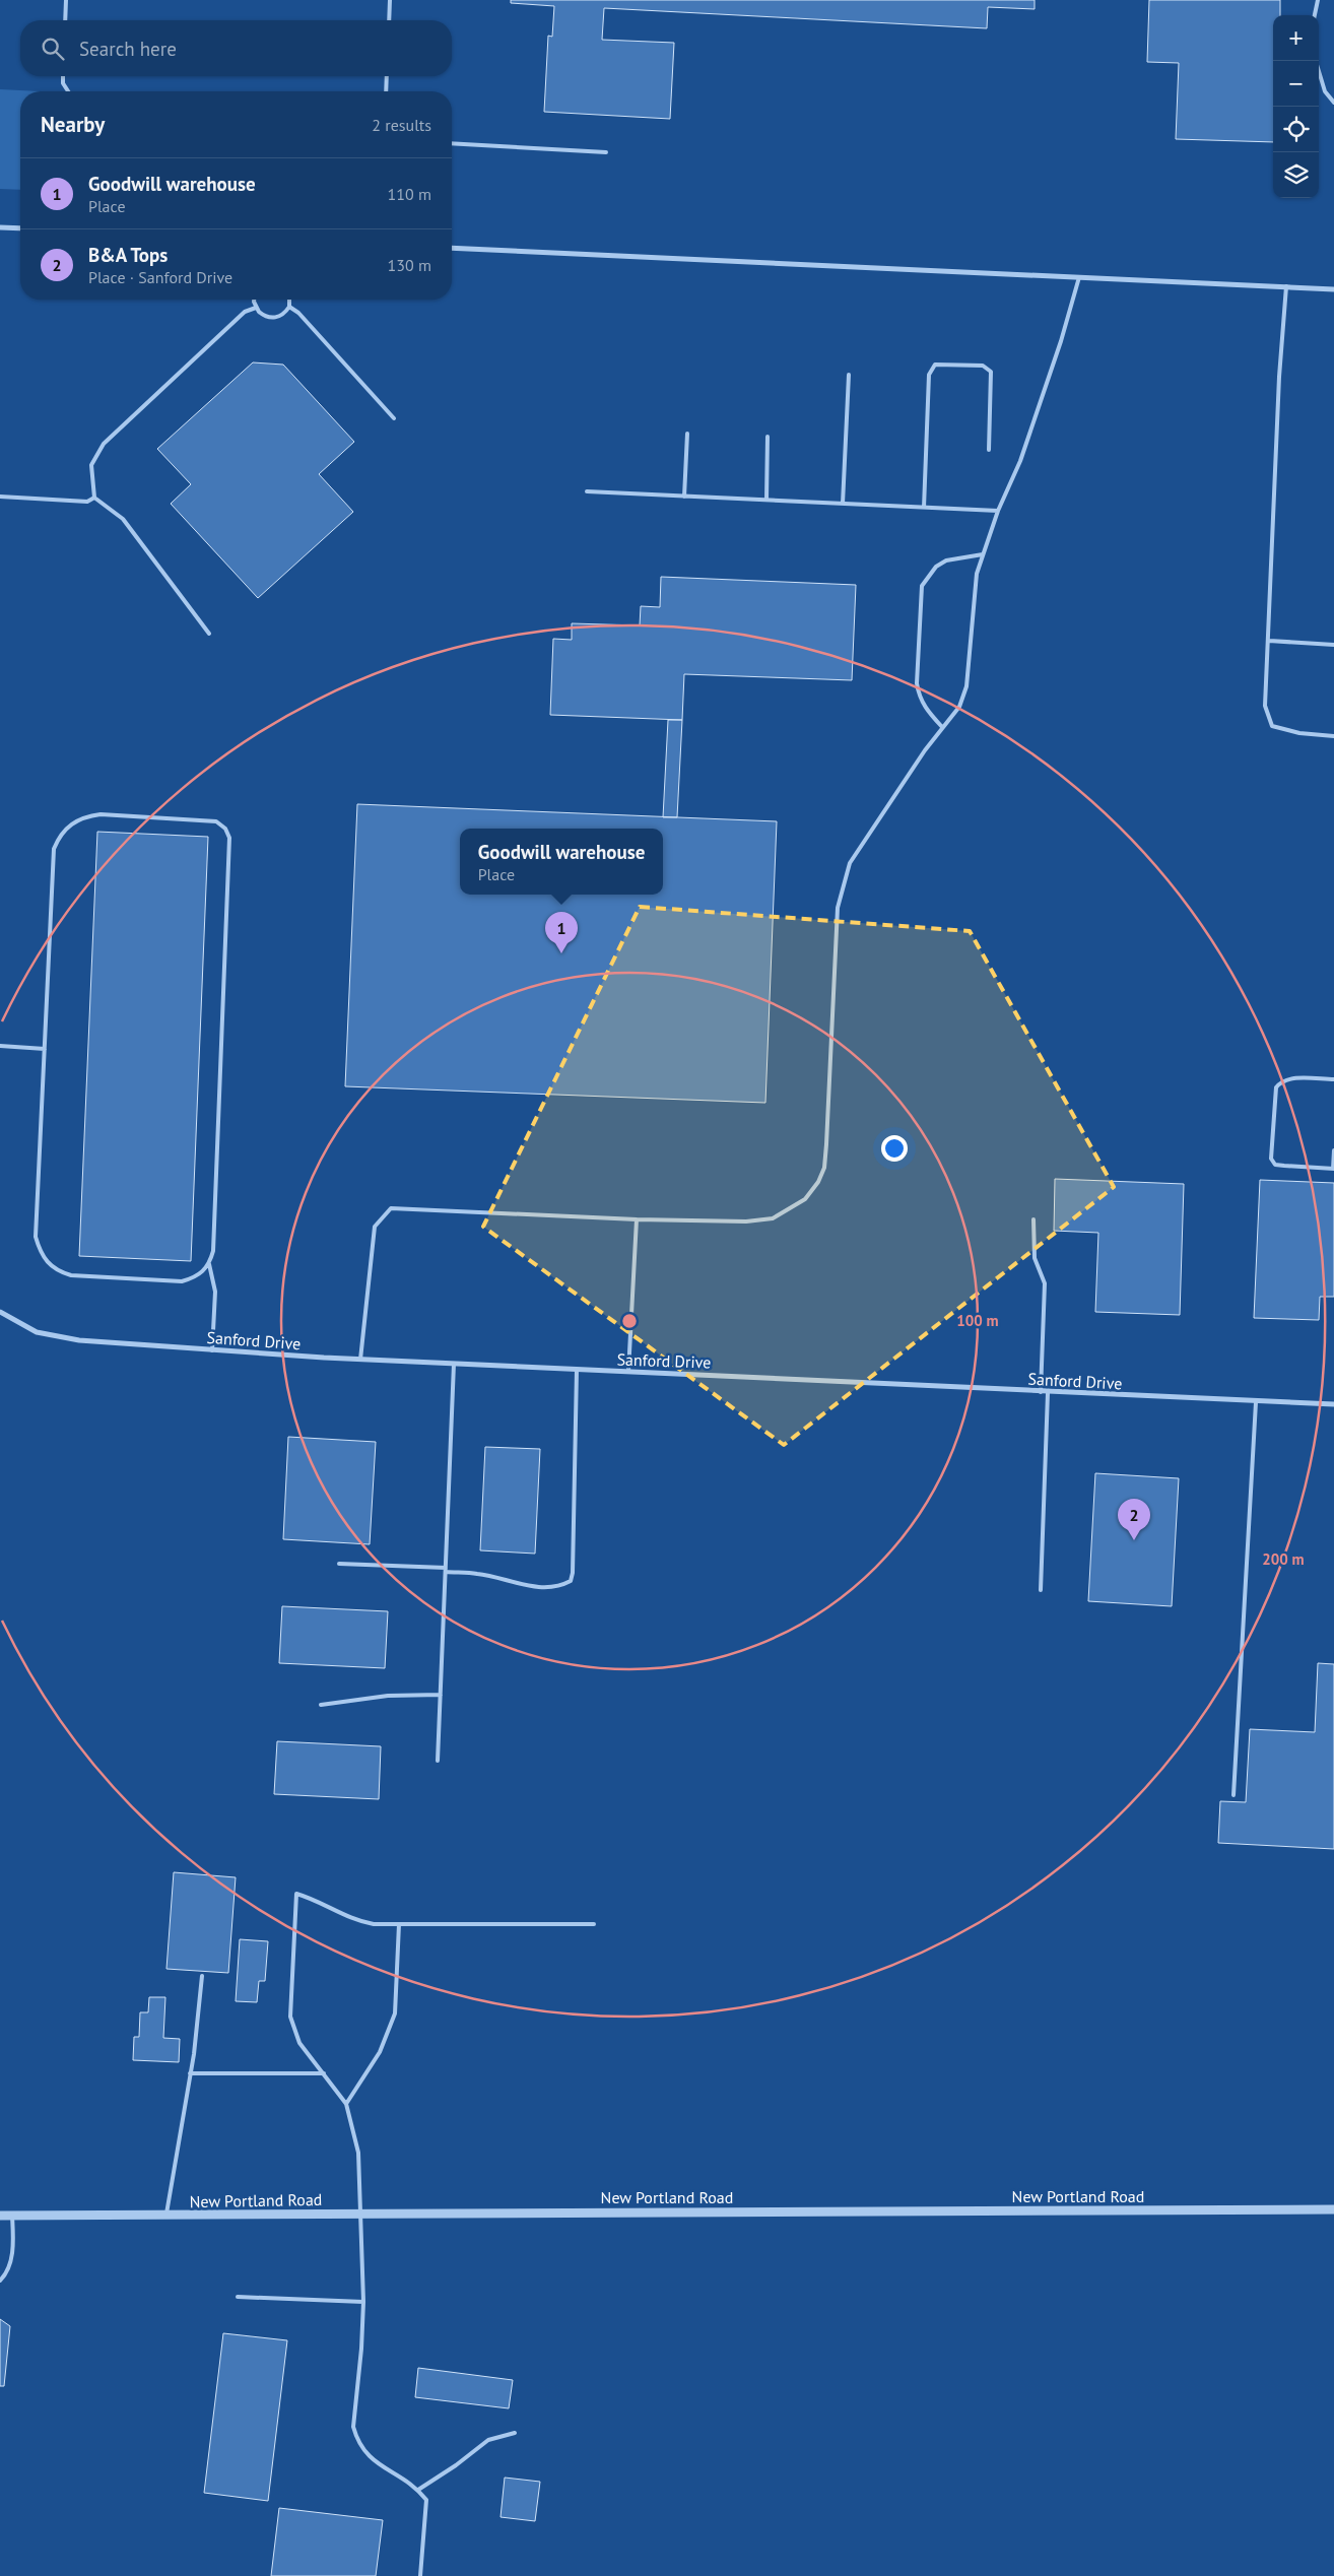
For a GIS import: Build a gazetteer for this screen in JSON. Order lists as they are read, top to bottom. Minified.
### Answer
{"streets":{"street":["Sanford Drive","New Portland Road"]},"page":{"map_buttons":["+","−"],"search":"Search here","heading":["Nearby","2 results"],"list":[{"mark":"1","name":"Goodwill warehouse","note":"Place","value":"110 m"},{"mark":"2","name":"B&A Tops","note":"Place · Sanford Drive","value":"130 m"}],"popup":["Goodwill warehouse","Place"],"pins":["1","2"]},"rings":["100 m","200 m"]}
